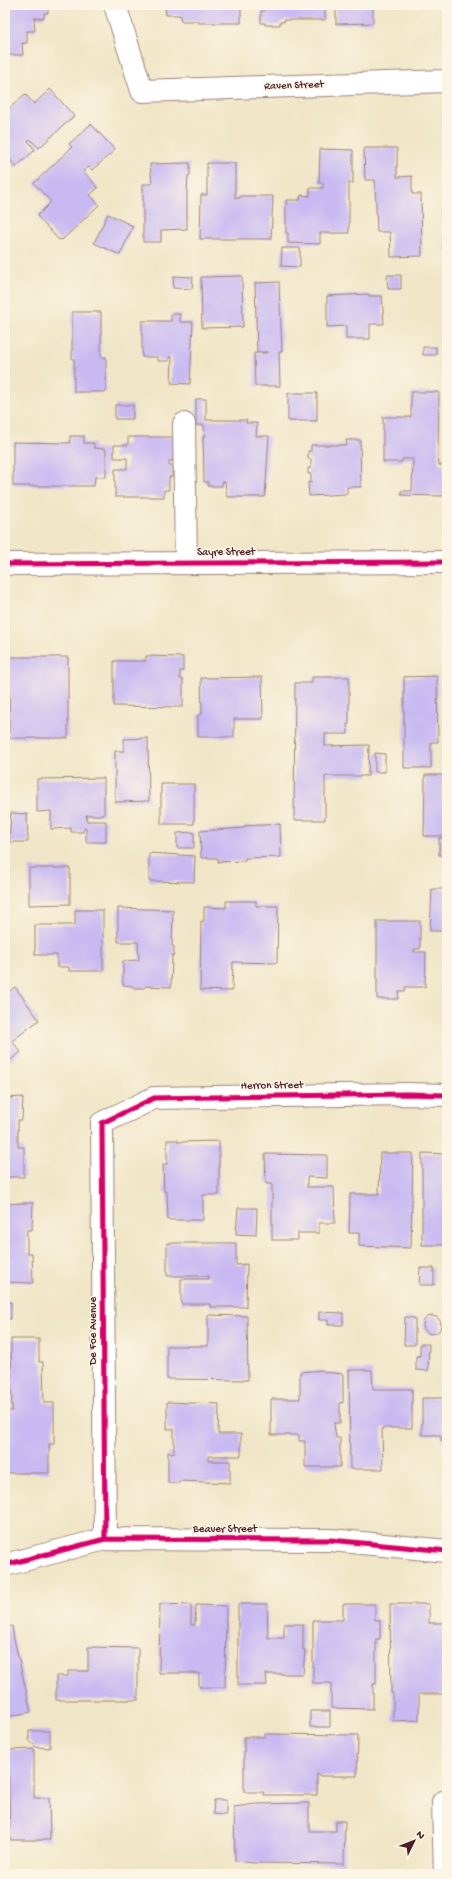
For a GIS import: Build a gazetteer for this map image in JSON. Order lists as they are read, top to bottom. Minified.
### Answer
{"streets":{"street":["Raven Street","Sayre Street","Herron Street","De Foe Avenue","Beaver Street"]},"crossings":[["Herron Street","De Foe Avenue"],["De Foe Avenue","Beaver Street"]],"north":"top right"}
